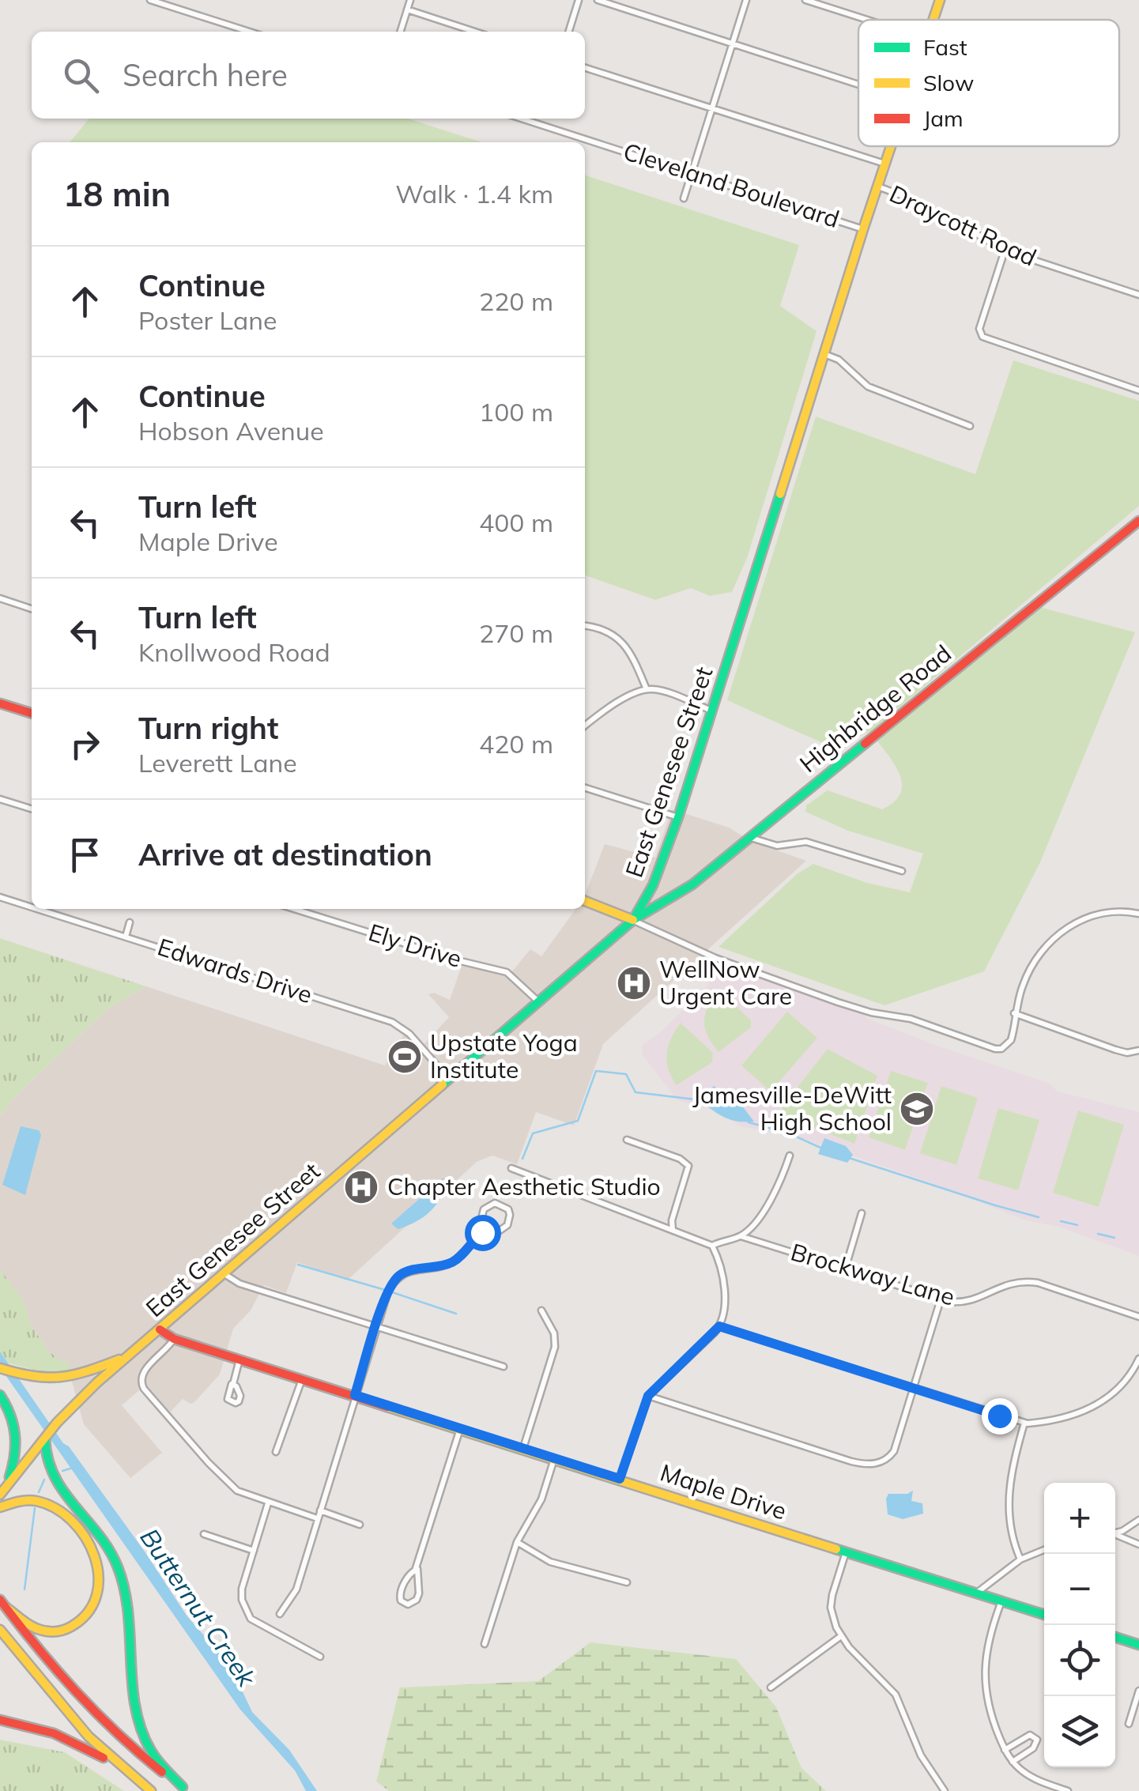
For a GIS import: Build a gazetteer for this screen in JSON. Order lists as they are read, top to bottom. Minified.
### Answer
{"streets":{"main road":["Highbridge Road","East Genesee Street","Maple Drive"],"street":["Cleveland Boulevard","Draycott Road","Ely Drive","Edwards Drive","Brockway Lane"]},"crossings":[["Cleveland Boulevard","East Genesee Street"],["Draycott Road","East Genesee Street"],["Highbridge Road","East Genesee Street"],["East Genesee Street","Ely Drive"],["East Genesee Street","Edwards Drive"],["East Genesee Street","Maple Drive"]],"water":["Butternut Creek"],"places":{"hospital":["WellNow Urgent Care","Chapter Aesthetic Studio"],"sports":["Upstate Yoga Institute"],"school or university":["Jamesville-DeWitt High School"]},"legend":["Fast","Slow","Jam"],"page":{"search":"Search here","heading":["18 min","Walk · 1.4 km"],"list":[["Continue","Poster Lane","220 m"],["Continue","Hobson Avenue","100 m"],["Turn left","Maple Drive","400 m"],["Turn left","Knollwood Road","270 m"],["Turn right","Leverett Lane","420 m"],"Arrive at destination"],"map_buttons":["+","−"]}}
